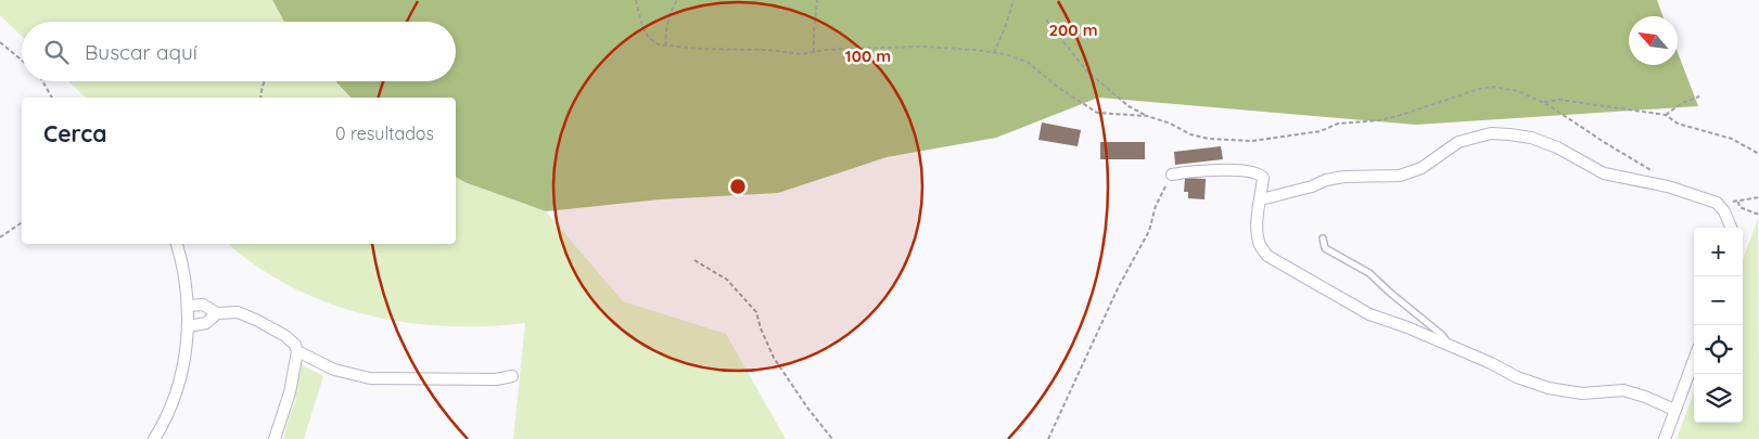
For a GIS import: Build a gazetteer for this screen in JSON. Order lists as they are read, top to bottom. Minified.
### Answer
{"north":"top left","page":{"search":"Buscar aquí","heading":["Cerca","0 resultados"],"map_buttons":["+","−"]},"rings":["200 m","100 m"]}
